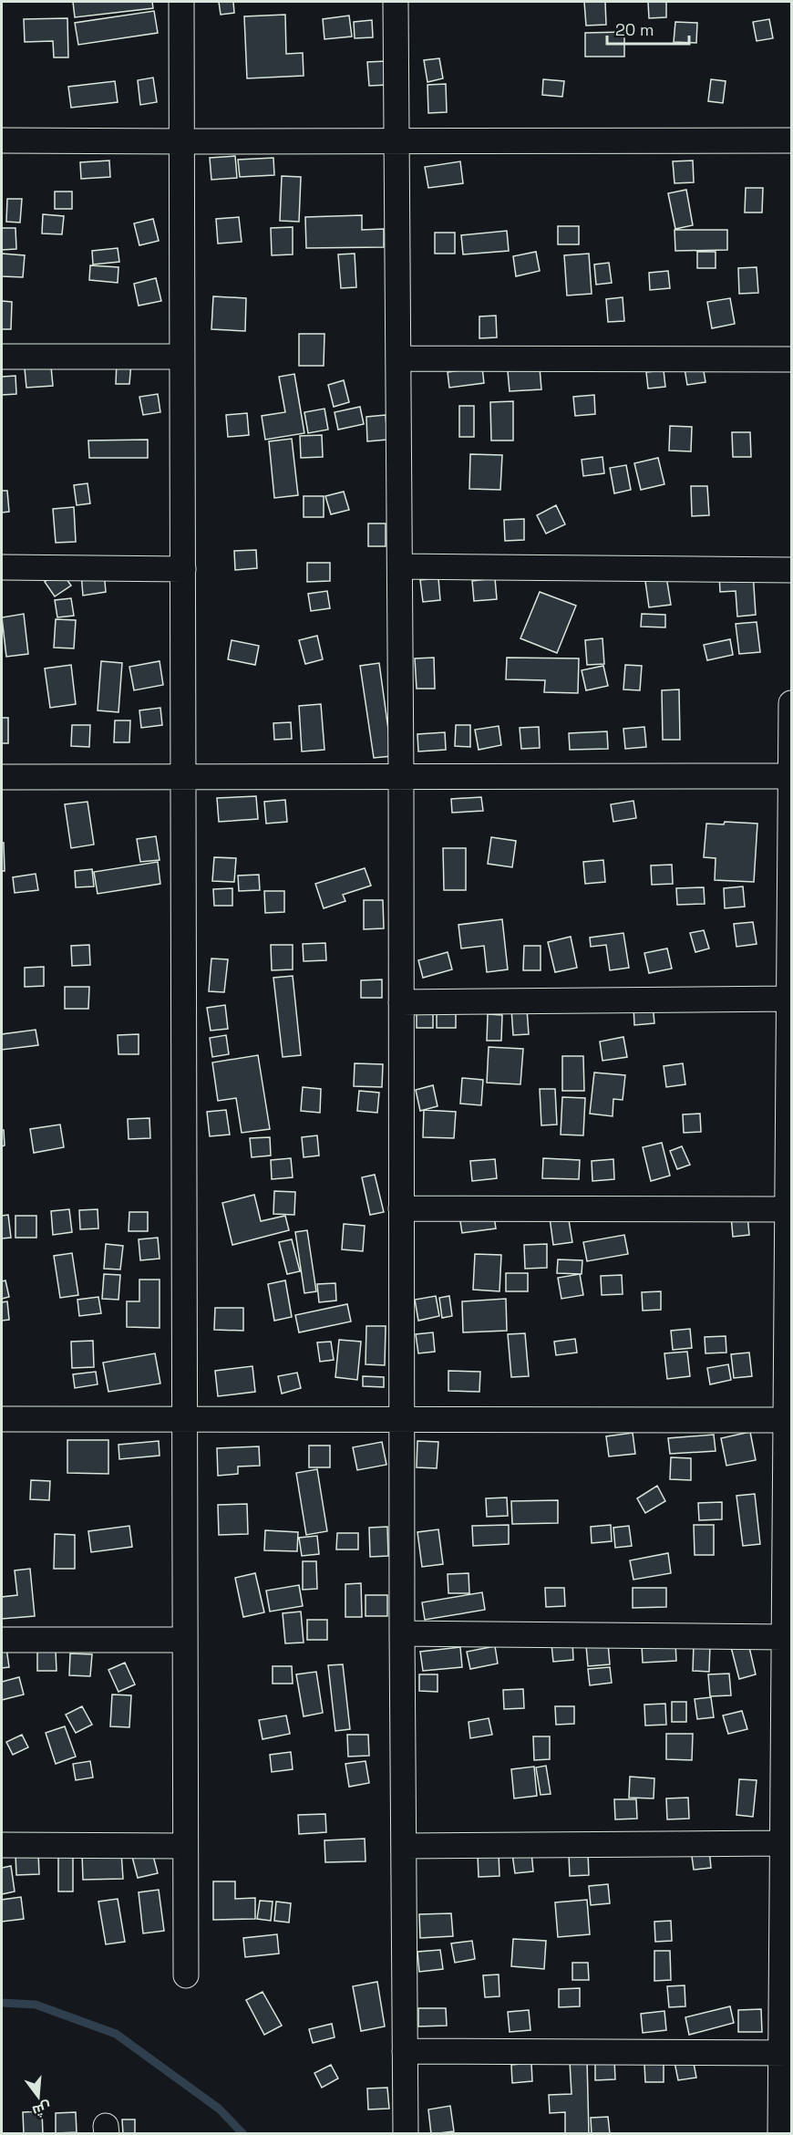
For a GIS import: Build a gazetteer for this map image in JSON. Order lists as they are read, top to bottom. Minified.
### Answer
{"scale_bar":"20 m","north":"bottom"}
